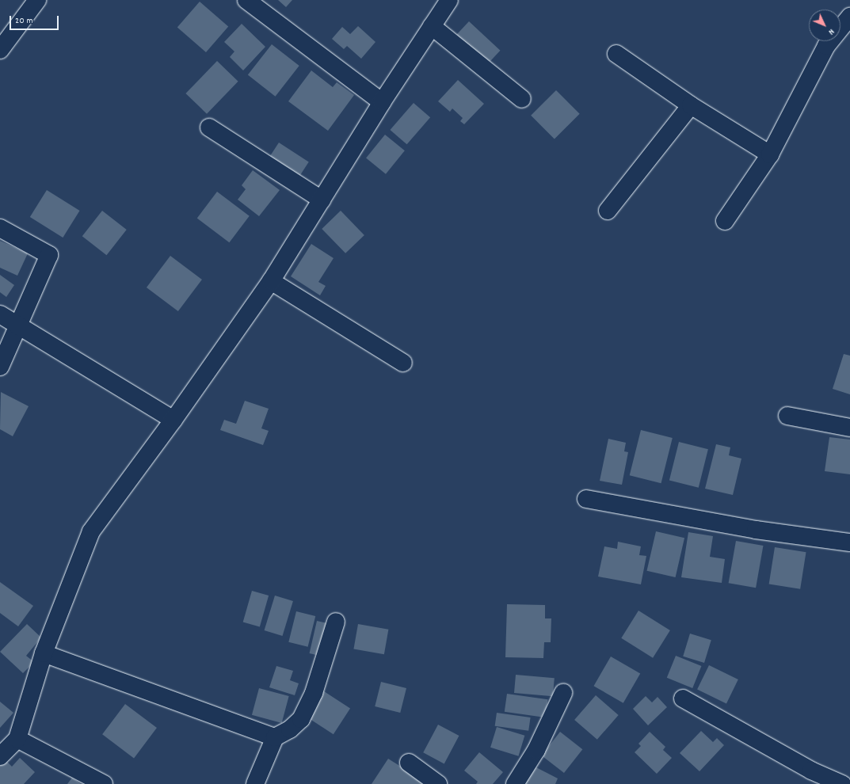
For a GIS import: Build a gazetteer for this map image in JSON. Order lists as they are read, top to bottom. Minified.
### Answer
{"scale_bar":"20 m","north":"bottom right"}
